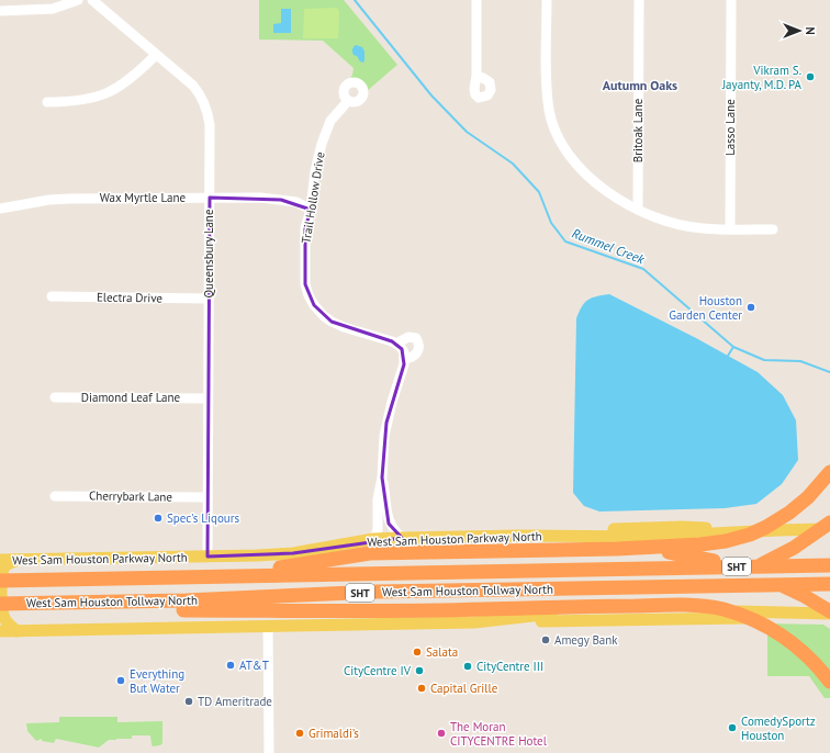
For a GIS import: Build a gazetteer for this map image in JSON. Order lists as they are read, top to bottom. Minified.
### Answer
{"streets":{"highway":["SHT","West Sam Houston Tollway North"],"main road":["West Sam Houston Parkway North"],"street":["Lasso Lane","Britoak Lane","Wax Myrtle Lane","Trail Hollow Drive","Queensbury Lane","Electra Drive","Diamond Leaf Lane","Cherrybark Lane"]},"crossings":[["Wax Myrtle Lane","Trail Hollow Drive"],["Wax Myrtle Lane","Queensbury Lane"],["Queensbury Lane","Electra Drive"],["Queensbury Lane","Diamond Leaf Lane"],["Queensbury Lane","Cherrybark Lane"],["Queensbury Lane","West Sam Houston Parkway North"]],"districts":["Autumn Oaks"],"water":["Rummel Creek"],"places":["Vikram S. Jayanty, M.D. PA","Houston Garden Center","Spec's Liqours","Amegy Bank","Salata","AT&T","CityCentre III","CityCentre IV","Everything But Water","Capital Grille","TD Ameritrade","ComedySportz Houston","Grimaldi’s","The Moran CITYCENTRE Hotel"],"north":"right"}
